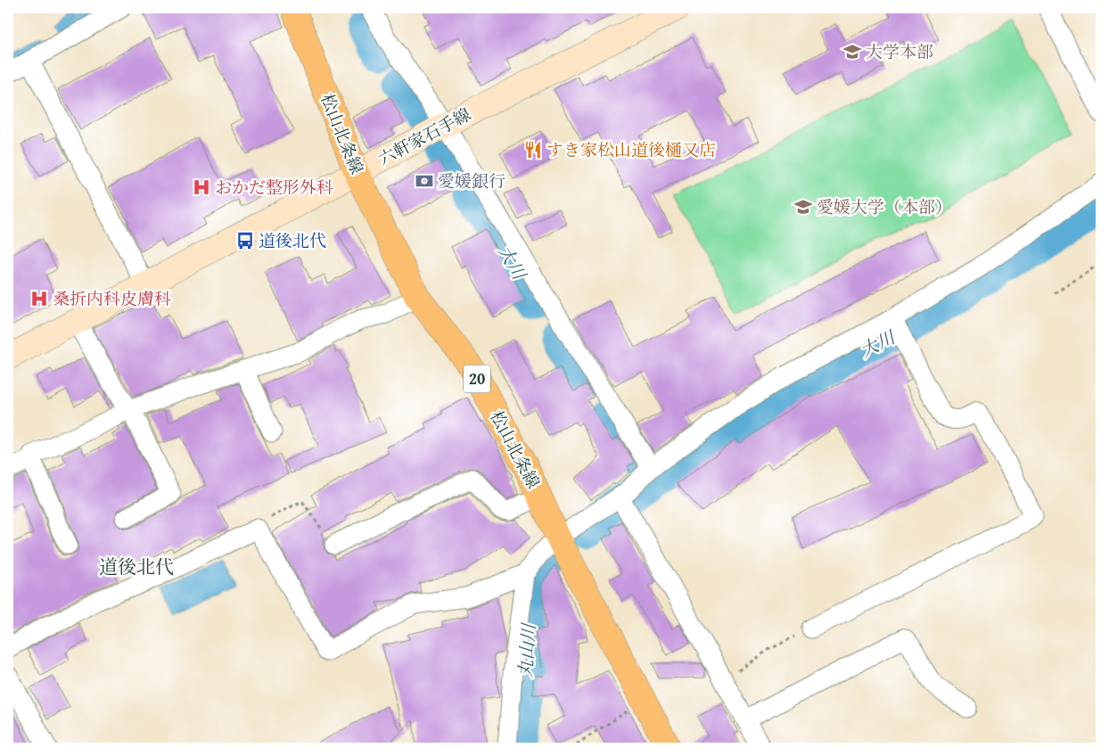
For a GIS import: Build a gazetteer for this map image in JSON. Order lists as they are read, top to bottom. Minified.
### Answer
{"streets":{"main road":["松山北条線","六軒家石手線","20"]},"crossings":[["松山北条線","六軒家石手線"]],"districts":["道後北代"],"water":["大川","丸山川"],"places":{"school or university":["大学本部","愛媛大学（本部）"],"restaurant":["すき家松山道後樋又店"],"bank":["愛媛銀行"],"hospital":["おかだ整形外科","桑折内科皮膚科"],"bus stop":["道後北代"]}}
